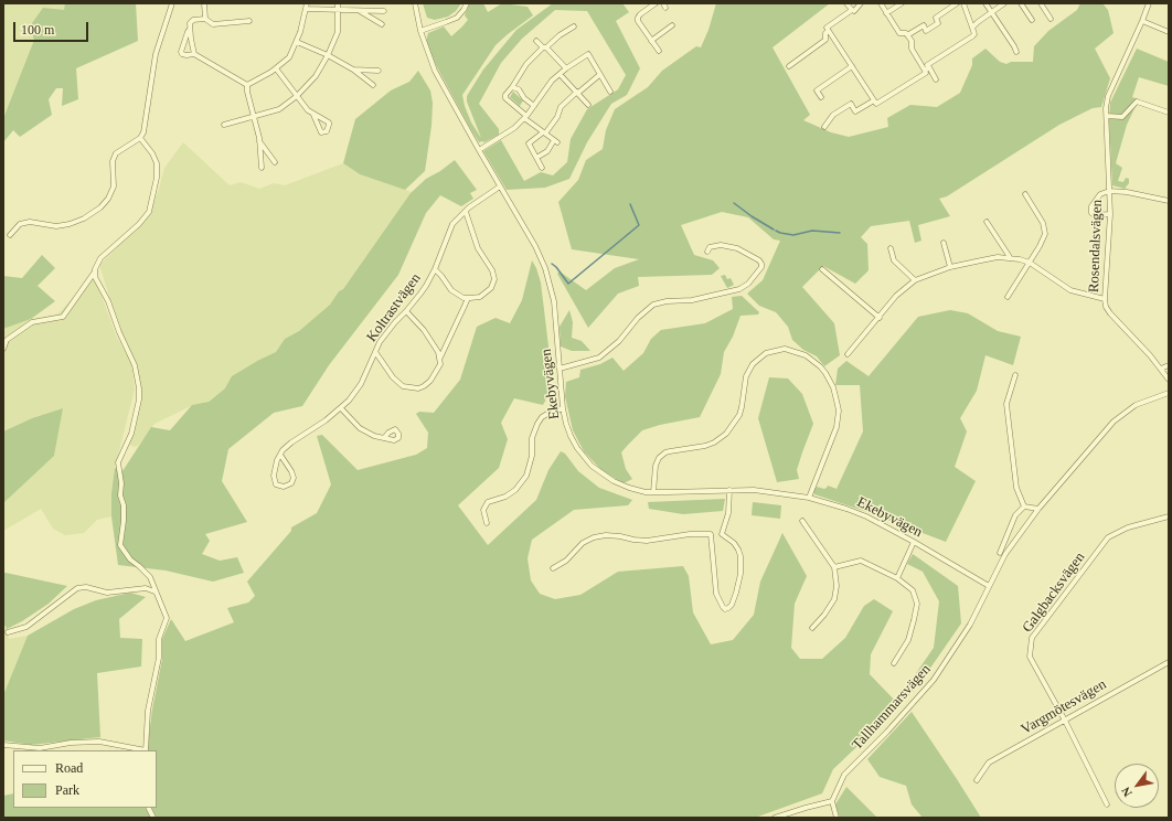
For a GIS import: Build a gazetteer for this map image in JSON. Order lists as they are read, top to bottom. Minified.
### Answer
{"streets":{"street":["Rosendalsvägen","Koltrastvägen","Ekebyvägen","Galgbacksvägen","Tallhammarsvägen","Vargmötesvägen"]},"crossings":[["Koltrastvägen","Ekebyvägen"],["Ekebyvägen","Tallhammarsvägen"],["Galgbacksvägen","Vargmötesvägen"]],"legend":["Road","Park"],"scale_bar":"100 m","north":"bottom left"}
